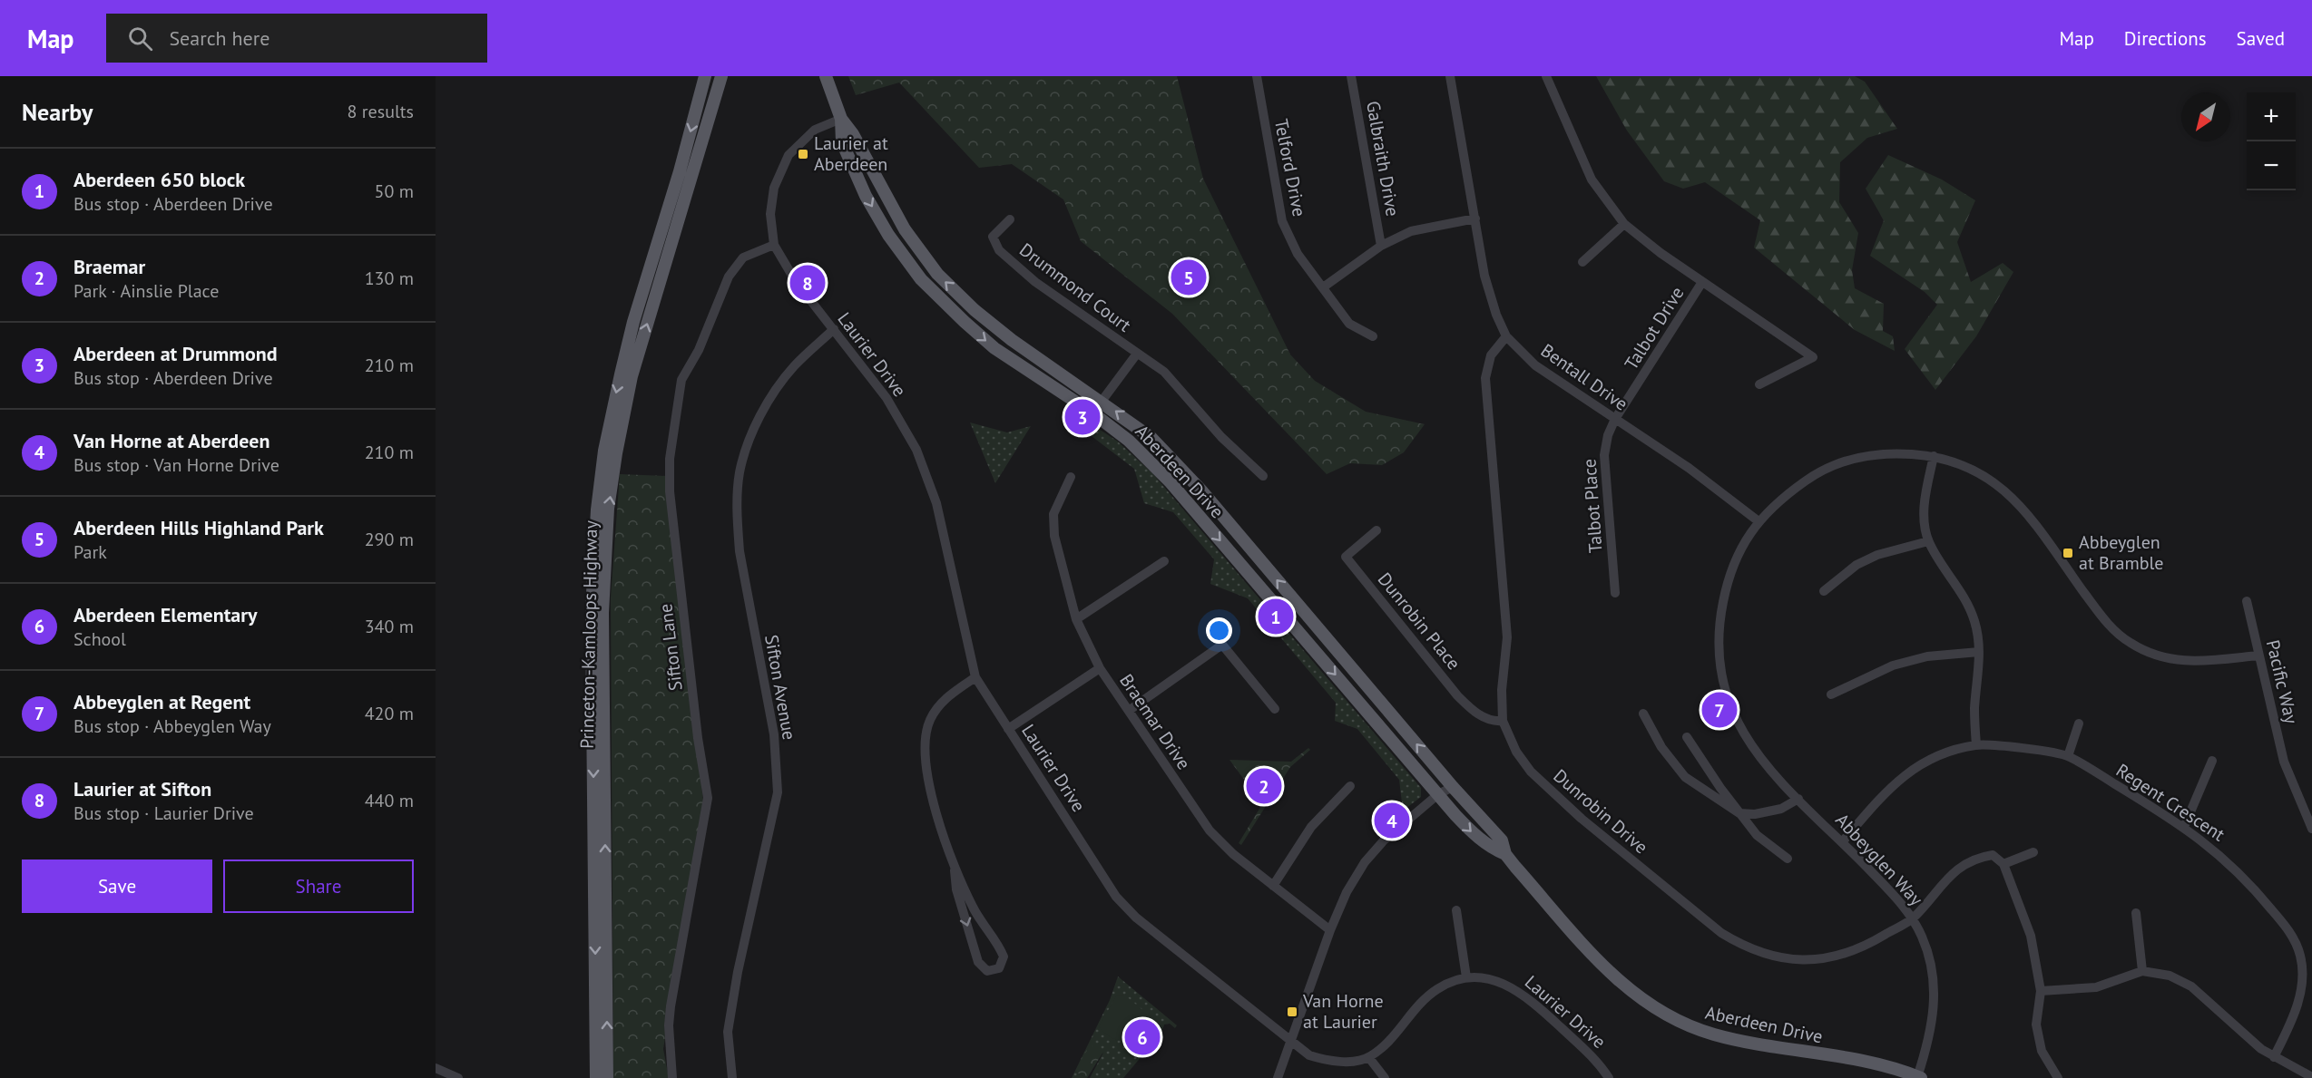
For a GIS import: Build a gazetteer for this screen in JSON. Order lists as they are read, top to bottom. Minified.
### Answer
{"streets":{"main road":["Aberdeen Drive","Princeton-Kamloops Highway"],"street":["Galbraith Drive","Telford Drive","Drummond Court","Talbot Drive","Laurier Drive","Bentall Drive","Talbot Place","Dunrobin Place","Sifton Lane","Pacific Way","Sifton Avenue","Braemar Drive","Regent Crescent","Dunrobin Drive","Abbeyglen Way"]},"crossings":[["Drummond Court","Aberdeen Drive"],["Talbot Drive","Bentall Drive"],["Talbot Drive","Talbot Place"],["Laurier Drive","Aberdeen Drive"],["Laurier Drive","Sifton Lane"],["Laurier Drive","Sifton Avenue"],["Bentall Drive","Talbot Place"],["Bentall Drive","Dunrobin Drive"],["Bentall Drive","Abbeyglen Way"],["Aberdeen Drive","Abbeyglen Way"],["Dunrobin Place","Dunrobin Drive"],["Pacific Way","Abbeyglen Way"],["Regent Crescent","Abbeyglen Way"],["Dunrobin Drive","Abbeyglen Way"]],"places":{"transit":["Laurier at Aberdeen","Abbeyglen at Bramble","Van Horne at Laurier"]},"north":"bottom left","page":{"header":"Map","search":"Search here","nav":["Map","Directions","Saved"],"heading":["Nearby","8 results"],"map_buttons":["+","−"],"list":[{"mark":"1","name":"Aberdeen 650 block","note":"Bus stop · Aberdeen Drive","value":"50 m"},{"mark":"2","name":"Braemar","note":"Park · Ainslie Place","value":"130 m"},{"mark":"3","name":"Aberdeen at Drummond","note":"Bus stop · Aberdeen Drive","value":"210 m"},{"mark":"4","name":"Van Horne at Aberdeen","note":"Bus stop · Van Horne Drive","value":"210 m"},{"mark":"5","name":"Aberdeen Hills Highland Park","note":"Park","value":"290 m"},{"mark":"6","name":"Aberdeen Elementary","note":"School","value":"340 m"},{"mark":"7","name":"Abbeyglen at Regent","note":"Bus stop · Abbeyglen Way","value":"420 m"},{"mark":"8","name":"Laurier at Sifton","note":"Bus stop · Laurier Drive","value":"440 m"}],"pins":["5","8","3","1","7","2","4","6"],"buttons":["Save","Share"]}}
